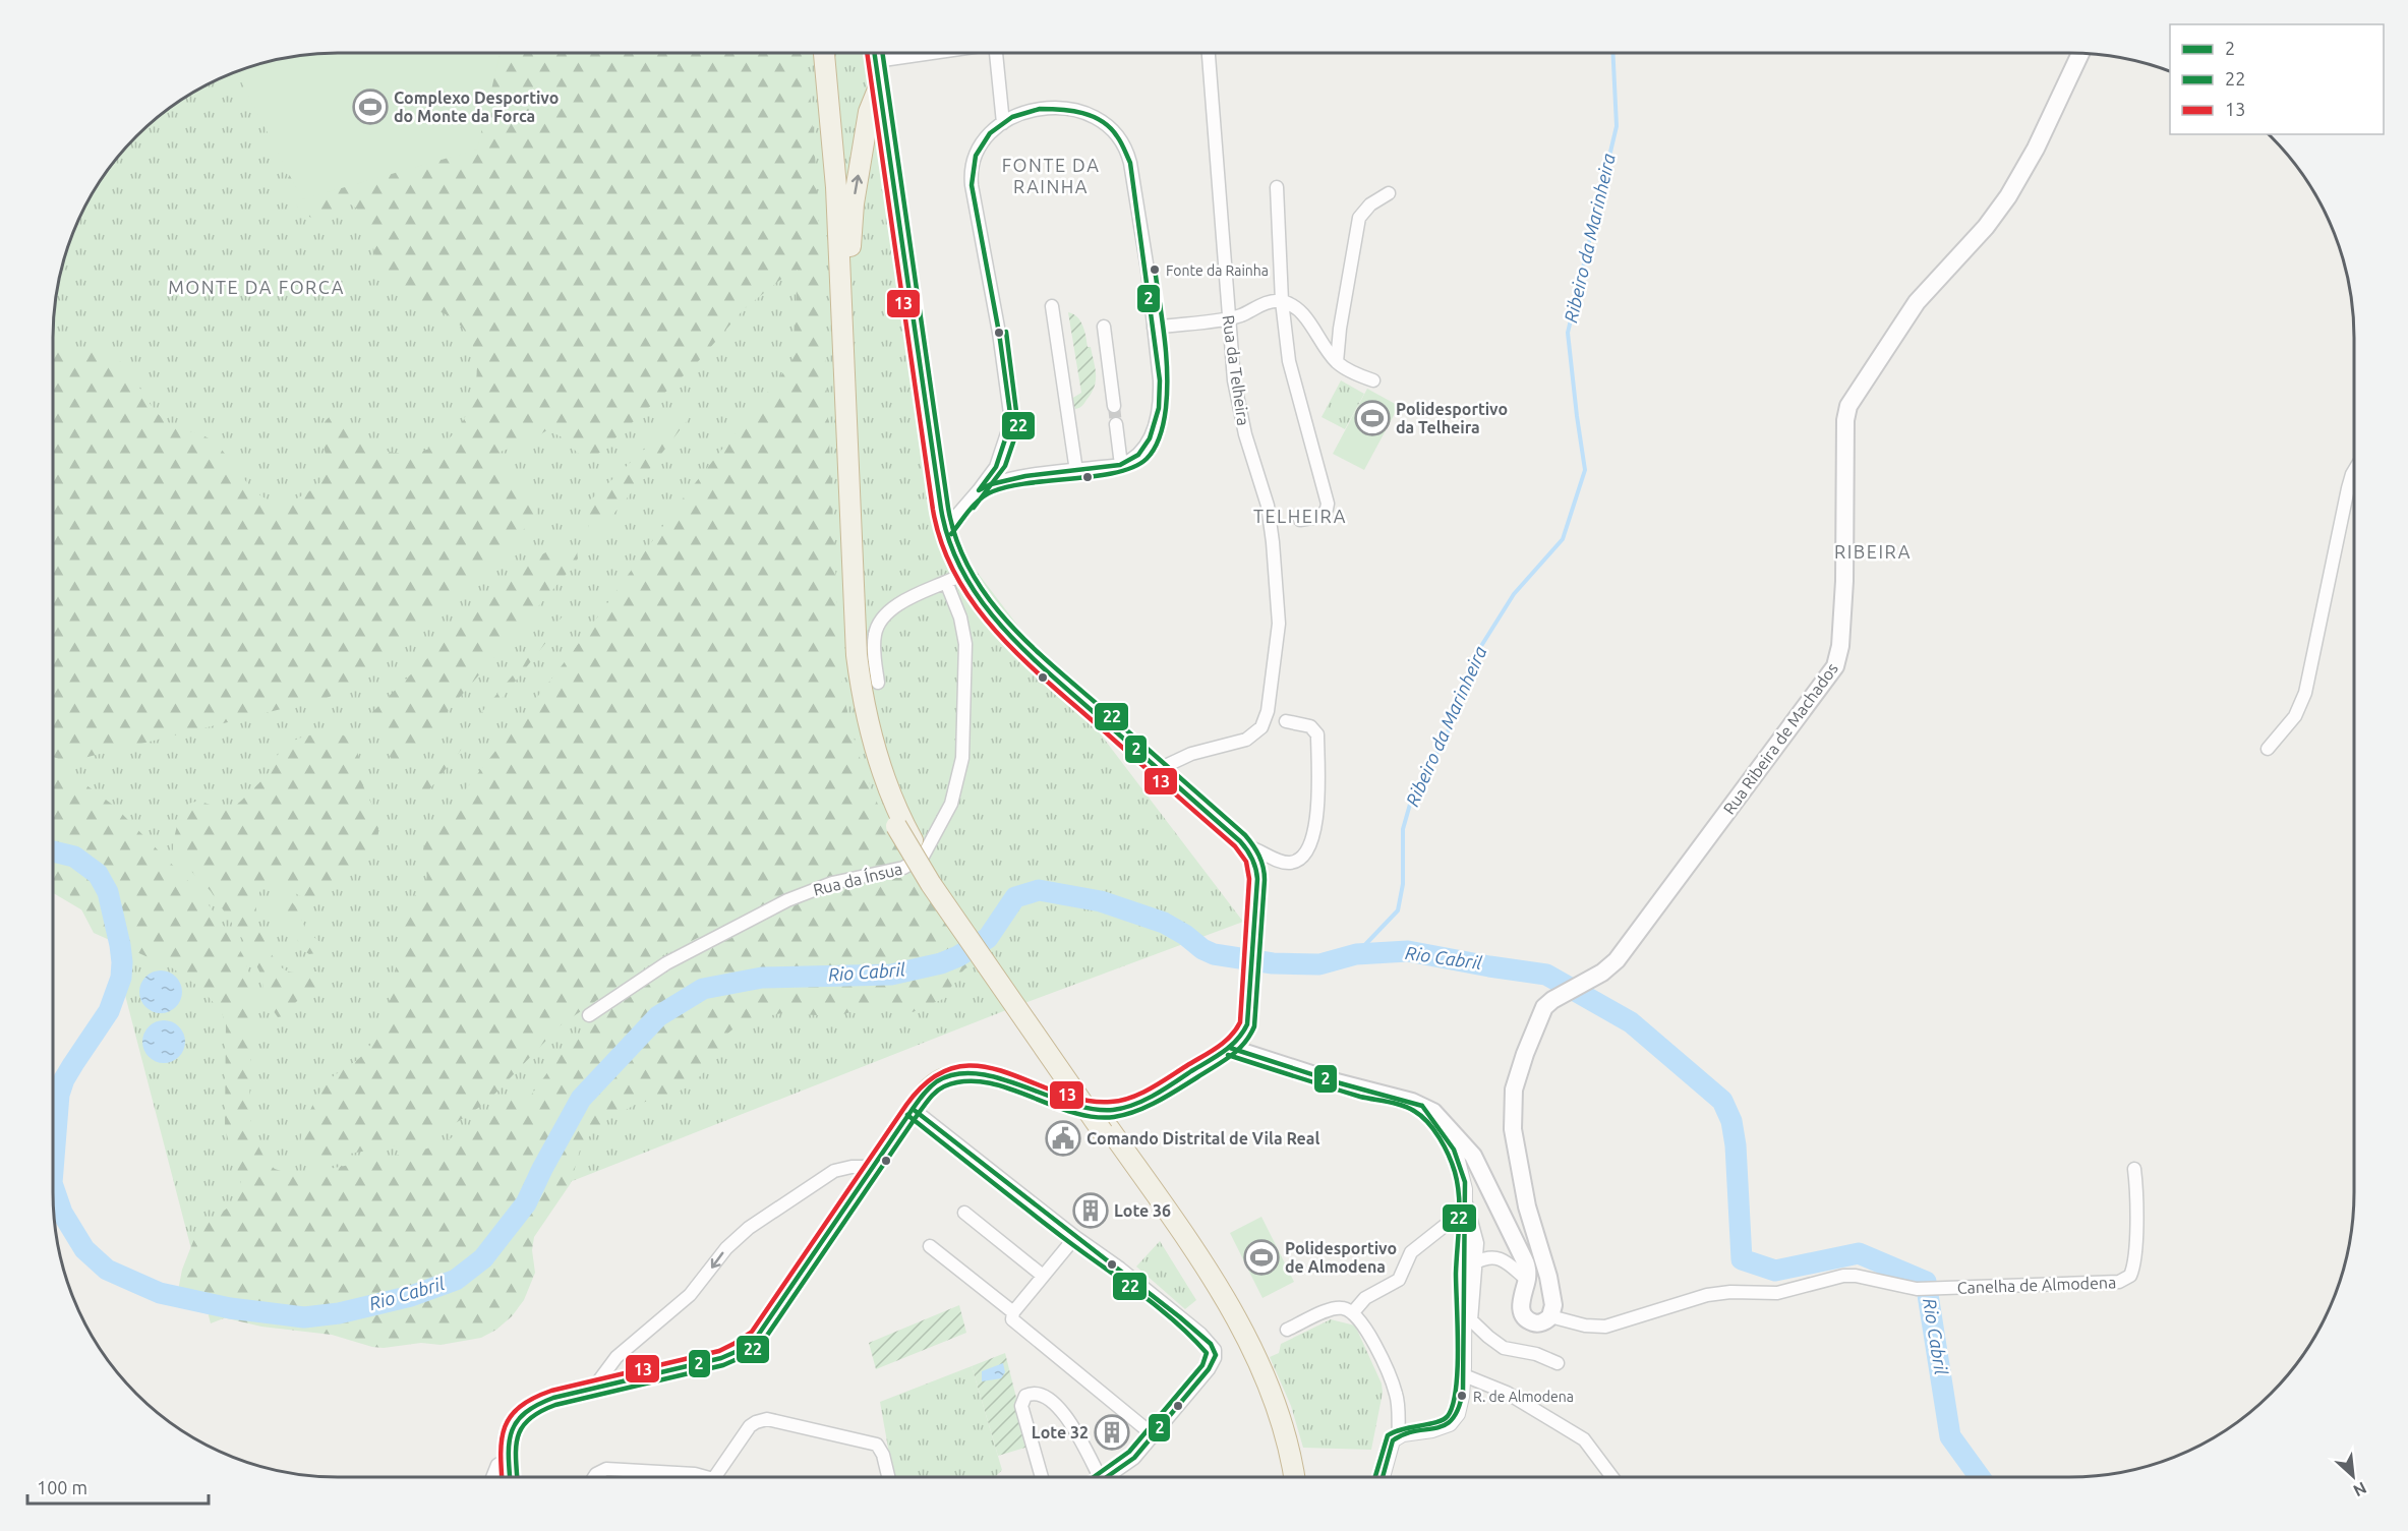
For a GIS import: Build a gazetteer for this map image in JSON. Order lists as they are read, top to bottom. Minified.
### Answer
{"streets":{"main road":["Rua Ribeira de Machados"],"street":["Rua da Telheira","Rua da Ínsua","Canelha de Almodena"]},"crossings":[["Rua Ribeira de Machados","Canelha de Almodena"]],"districts":["FONTE DA RAINHA","MONTE DA FORCA","TELHEIRA","RIBEIRA"],"water":["Ribeiro da Marinheira","Rio Cabril"],"places":{"sports":["Complexo Desportivo do Monte da Forca","Polidesportivo da Telheira","Polidesportivo de Almodena"],"other":["Fonte da Rainha","R. de Almodena"],"public building":["Comando Distrital de Vila Real"],"building":["Lote 36","Lote 32"]},"lines":["transit line 2","transit line 22","transit line 13"],"legend":["2","22","13"],"scale_bar":"100 m","north":"bottom right"}
